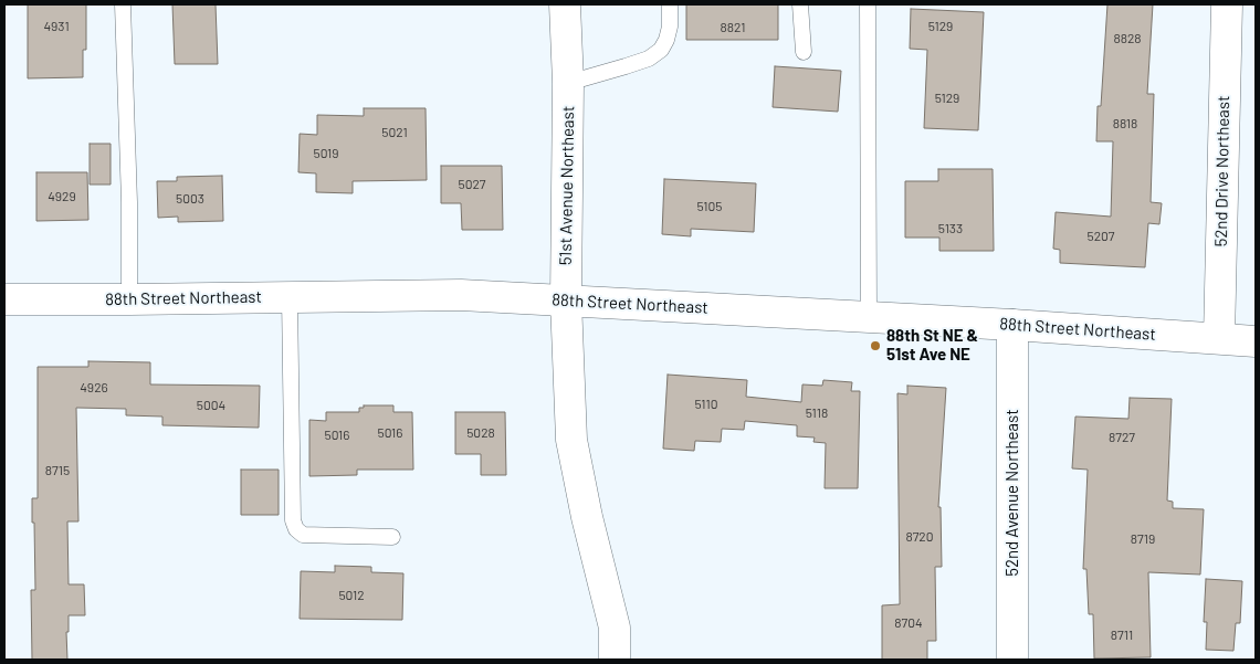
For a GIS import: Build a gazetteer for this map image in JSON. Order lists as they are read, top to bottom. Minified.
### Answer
{"streets":{"street":["52nd Drive Northeast","51st Avenue Northeast","88th Street Northeast","52nd Avenue Northeast"]},"crossings":[["52nd Drive Northeast","88th Street Northeast"],["51st Avenue Northeast","88th Street Northeast"],["88th Street Northeast","52nd Avenue Northeast"]],"places":["88th St NE & 51st Ave NE"],"house_numbers":["4931","5129","8821","8828","5129","8818","5021","5019","5027","4929","5003","5105","5133","5207","4926","5110","5004","5118","5016","5028","5016","8727","8715","8720","8719","5012","8704","8711"]}
